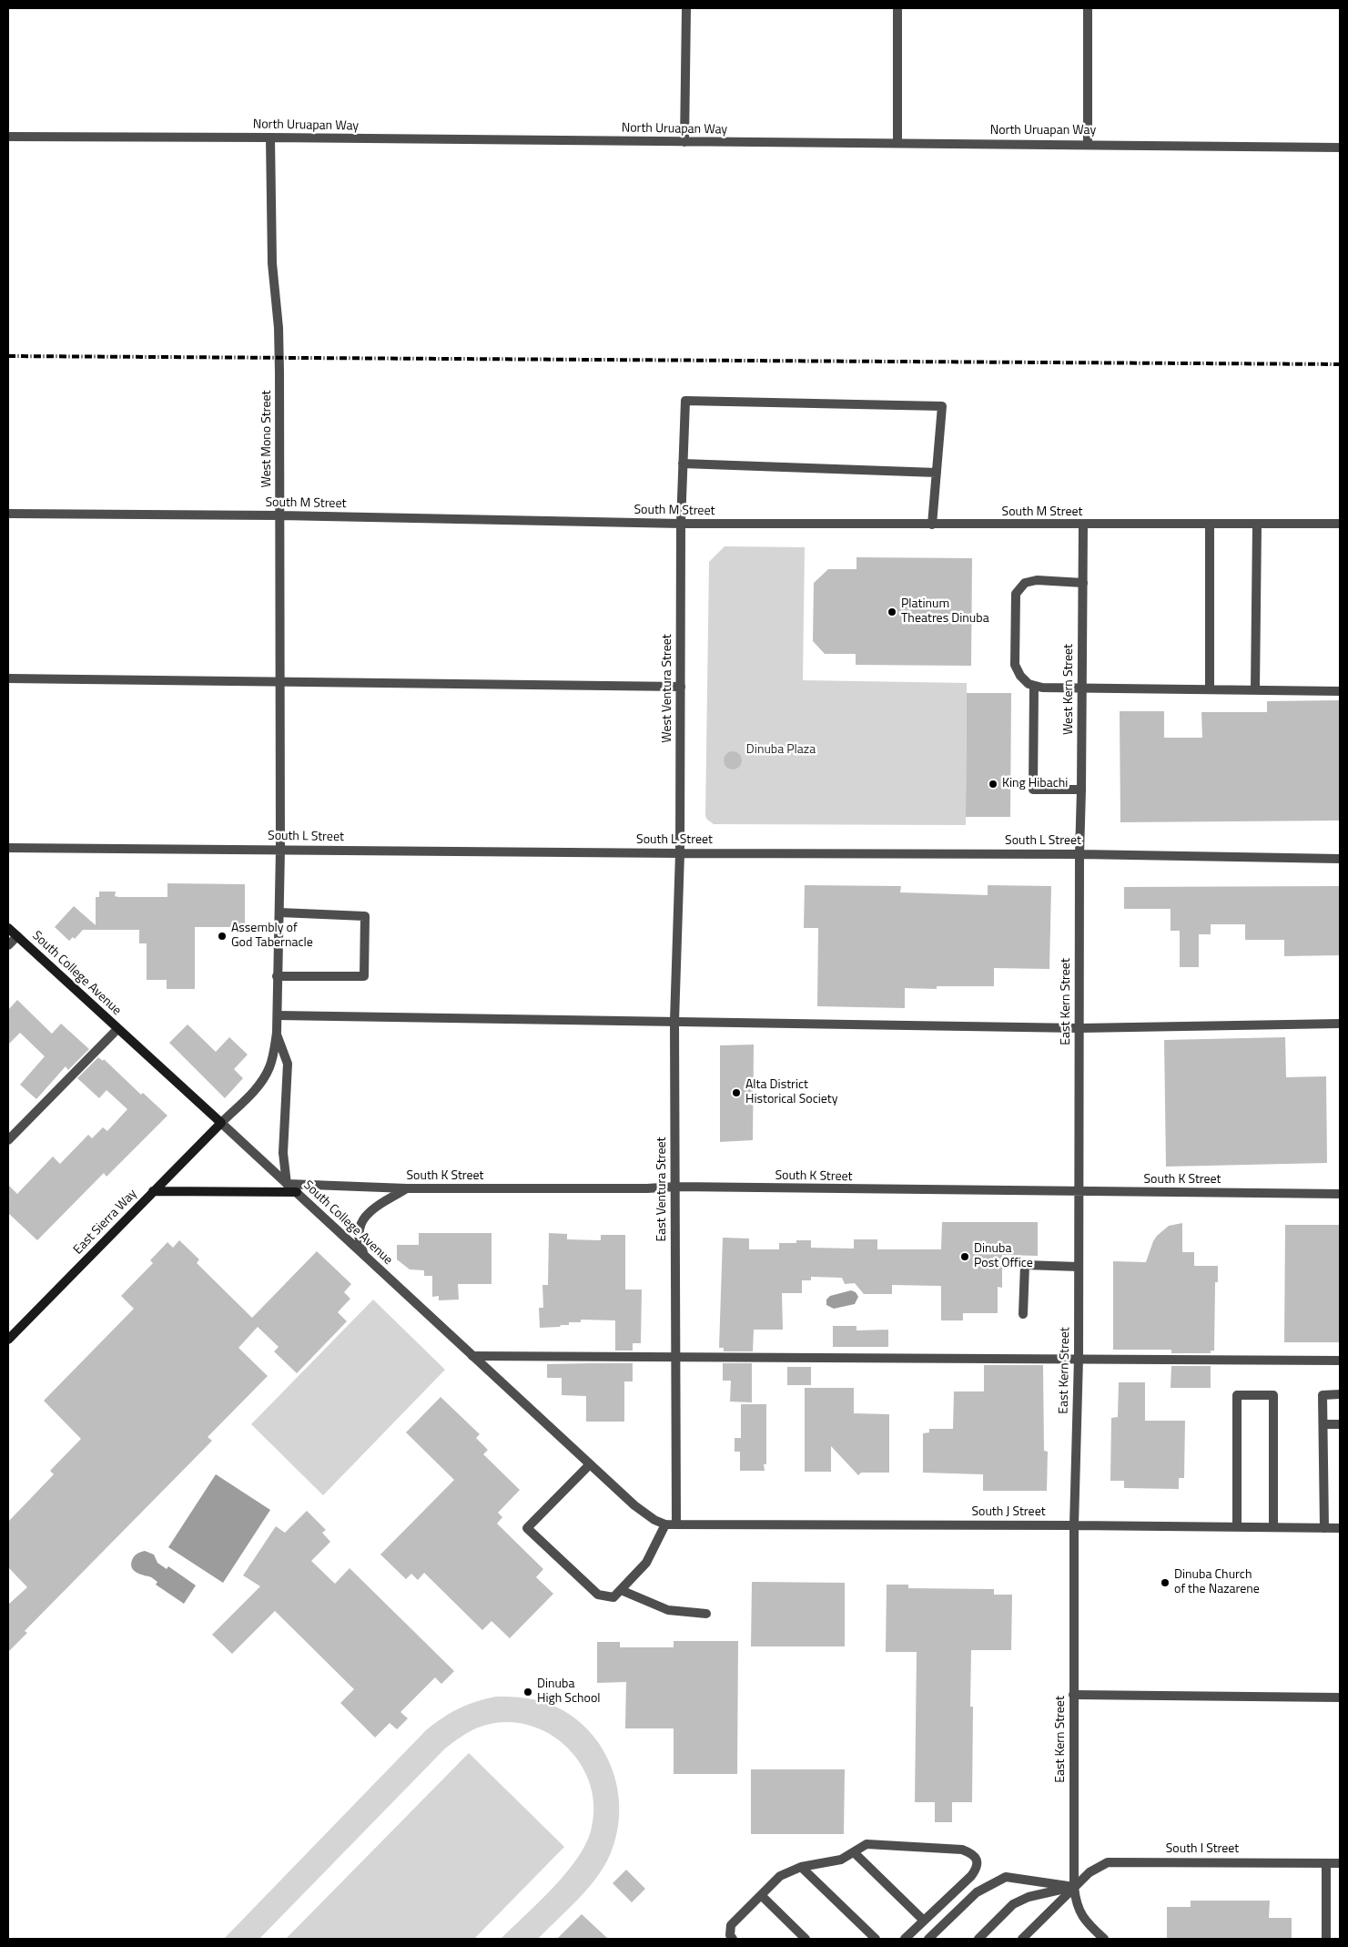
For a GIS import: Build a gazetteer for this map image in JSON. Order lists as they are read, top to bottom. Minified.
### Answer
{"streets":{"street":["North Uruapan Way","West Mono Street","South M Street","West Ventura Street","West Kern Street","South L Street","South College Avenue","East Kern Street","South K Street","East Ventura Street","East Sierra Way","South J Street","South I Street"]},"crossings":[["North Uruapan Way","West Mono Street"],["West Mono Street","South M Street"],["West Mono Street","South L Street"],["South M Street","West Ventura Street"],["South M Street","West Kern Street"],["West Ventura Street","South L Street"],["West Ventura Street","East Ventura Street"],["West Kern Street","South L Street"],["West Kern Street","East Kern Street"],["South L Street","East Kern Street"],["South L Street","East Ventura Street"],["South College Avenue","South K Street"],["South College Avenue","East Ventura Street"],["South College Avenue","East Sierra Way"],["South College Avenue","South J Street"],["East Kern Street","South K Street"],["East Kern Street","South J Street"],["East Kern Street","South I Street"],["South K Street","East Ventura Street"],["East Ventura Street","South J Street"]],"parks":["Dinuba Plaza"],"places":["Platinum Theatres Dinuba","King Hibachi","Assembly of God Tabernacle","Alta District Historical Society","Dinuba Post Office","Dinuba Church of the Nazarene","Dinuba High School"]}
